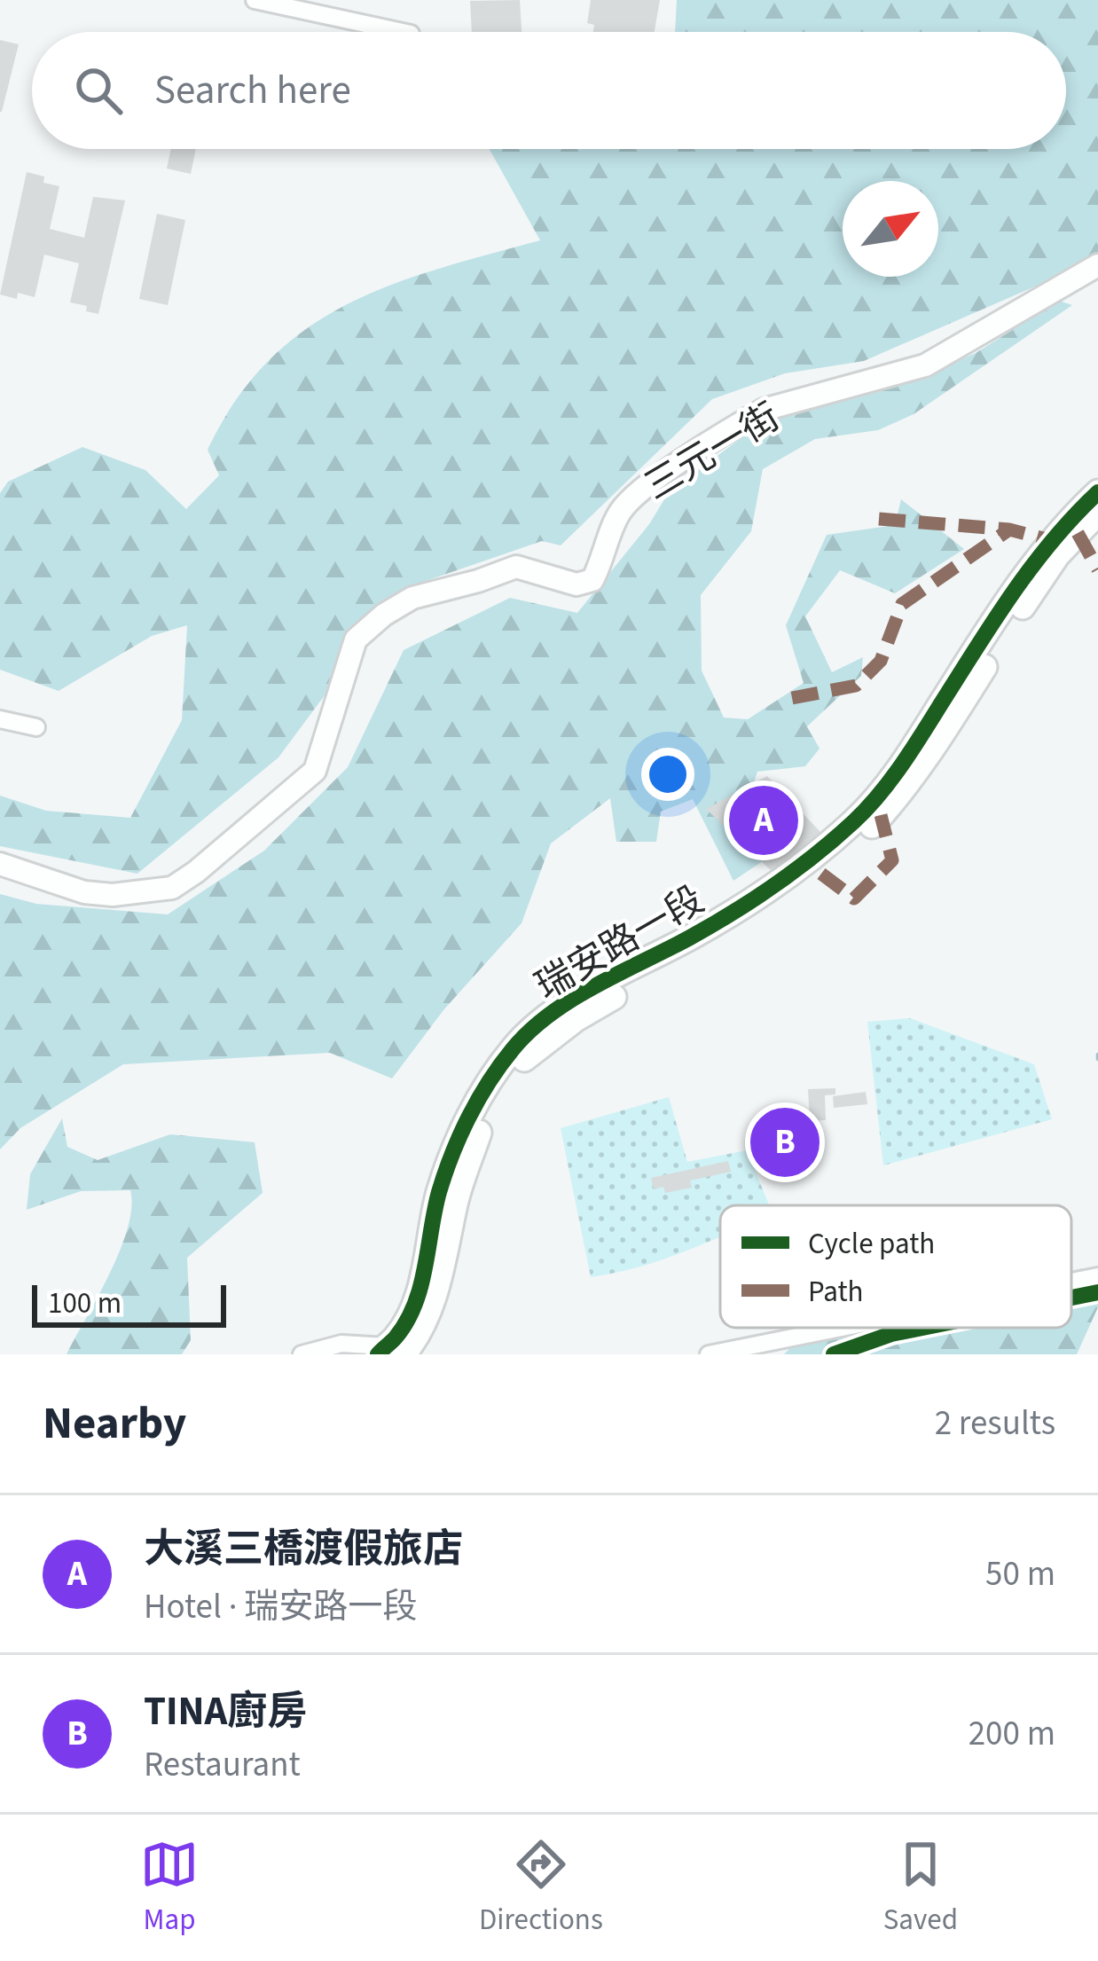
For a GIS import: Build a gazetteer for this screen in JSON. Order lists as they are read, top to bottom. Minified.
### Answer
{"streets":{"main road":["瑞安路一段"],"street":["三元一街"]},"legend":["Cycle path","Path"],"scale_bar":"100 m","north":"top right","page":{"search":"Search here","pins":["A","B"],"scale":"100 m","heading":["Nearby","2 results"],"list":[{"mark":"A","name":"大溪三橋渡假旅店","note":"Hotel · 瑞安路一段","value":"50 m"},{"mark":"B","name":"TINA廚房","note":"Restaurant","value":"200 m"}],"nav":["Map","Directions","Saved"]}}
